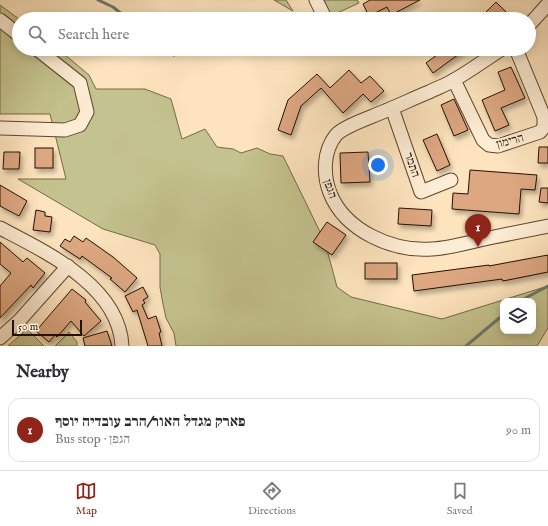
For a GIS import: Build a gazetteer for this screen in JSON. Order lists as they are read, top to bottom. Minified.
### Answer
{"streets":{"street":["הרימון","התמר","הגפן"]},"crossings":[["הרימון","הגפן"],["התמר","הגפן"]],"scale_bar":"50 m","page":{"search":"Search here","pins":"1","scale":"50 m","heading":"Nearby","list":[{"mark":"1","name":"פארק מגדל האור/הרב עובדיה יוסף","note":"Bus stop · הגפן","value":"90 m"}],"nav":["Map","Directions","Saved"]}}
